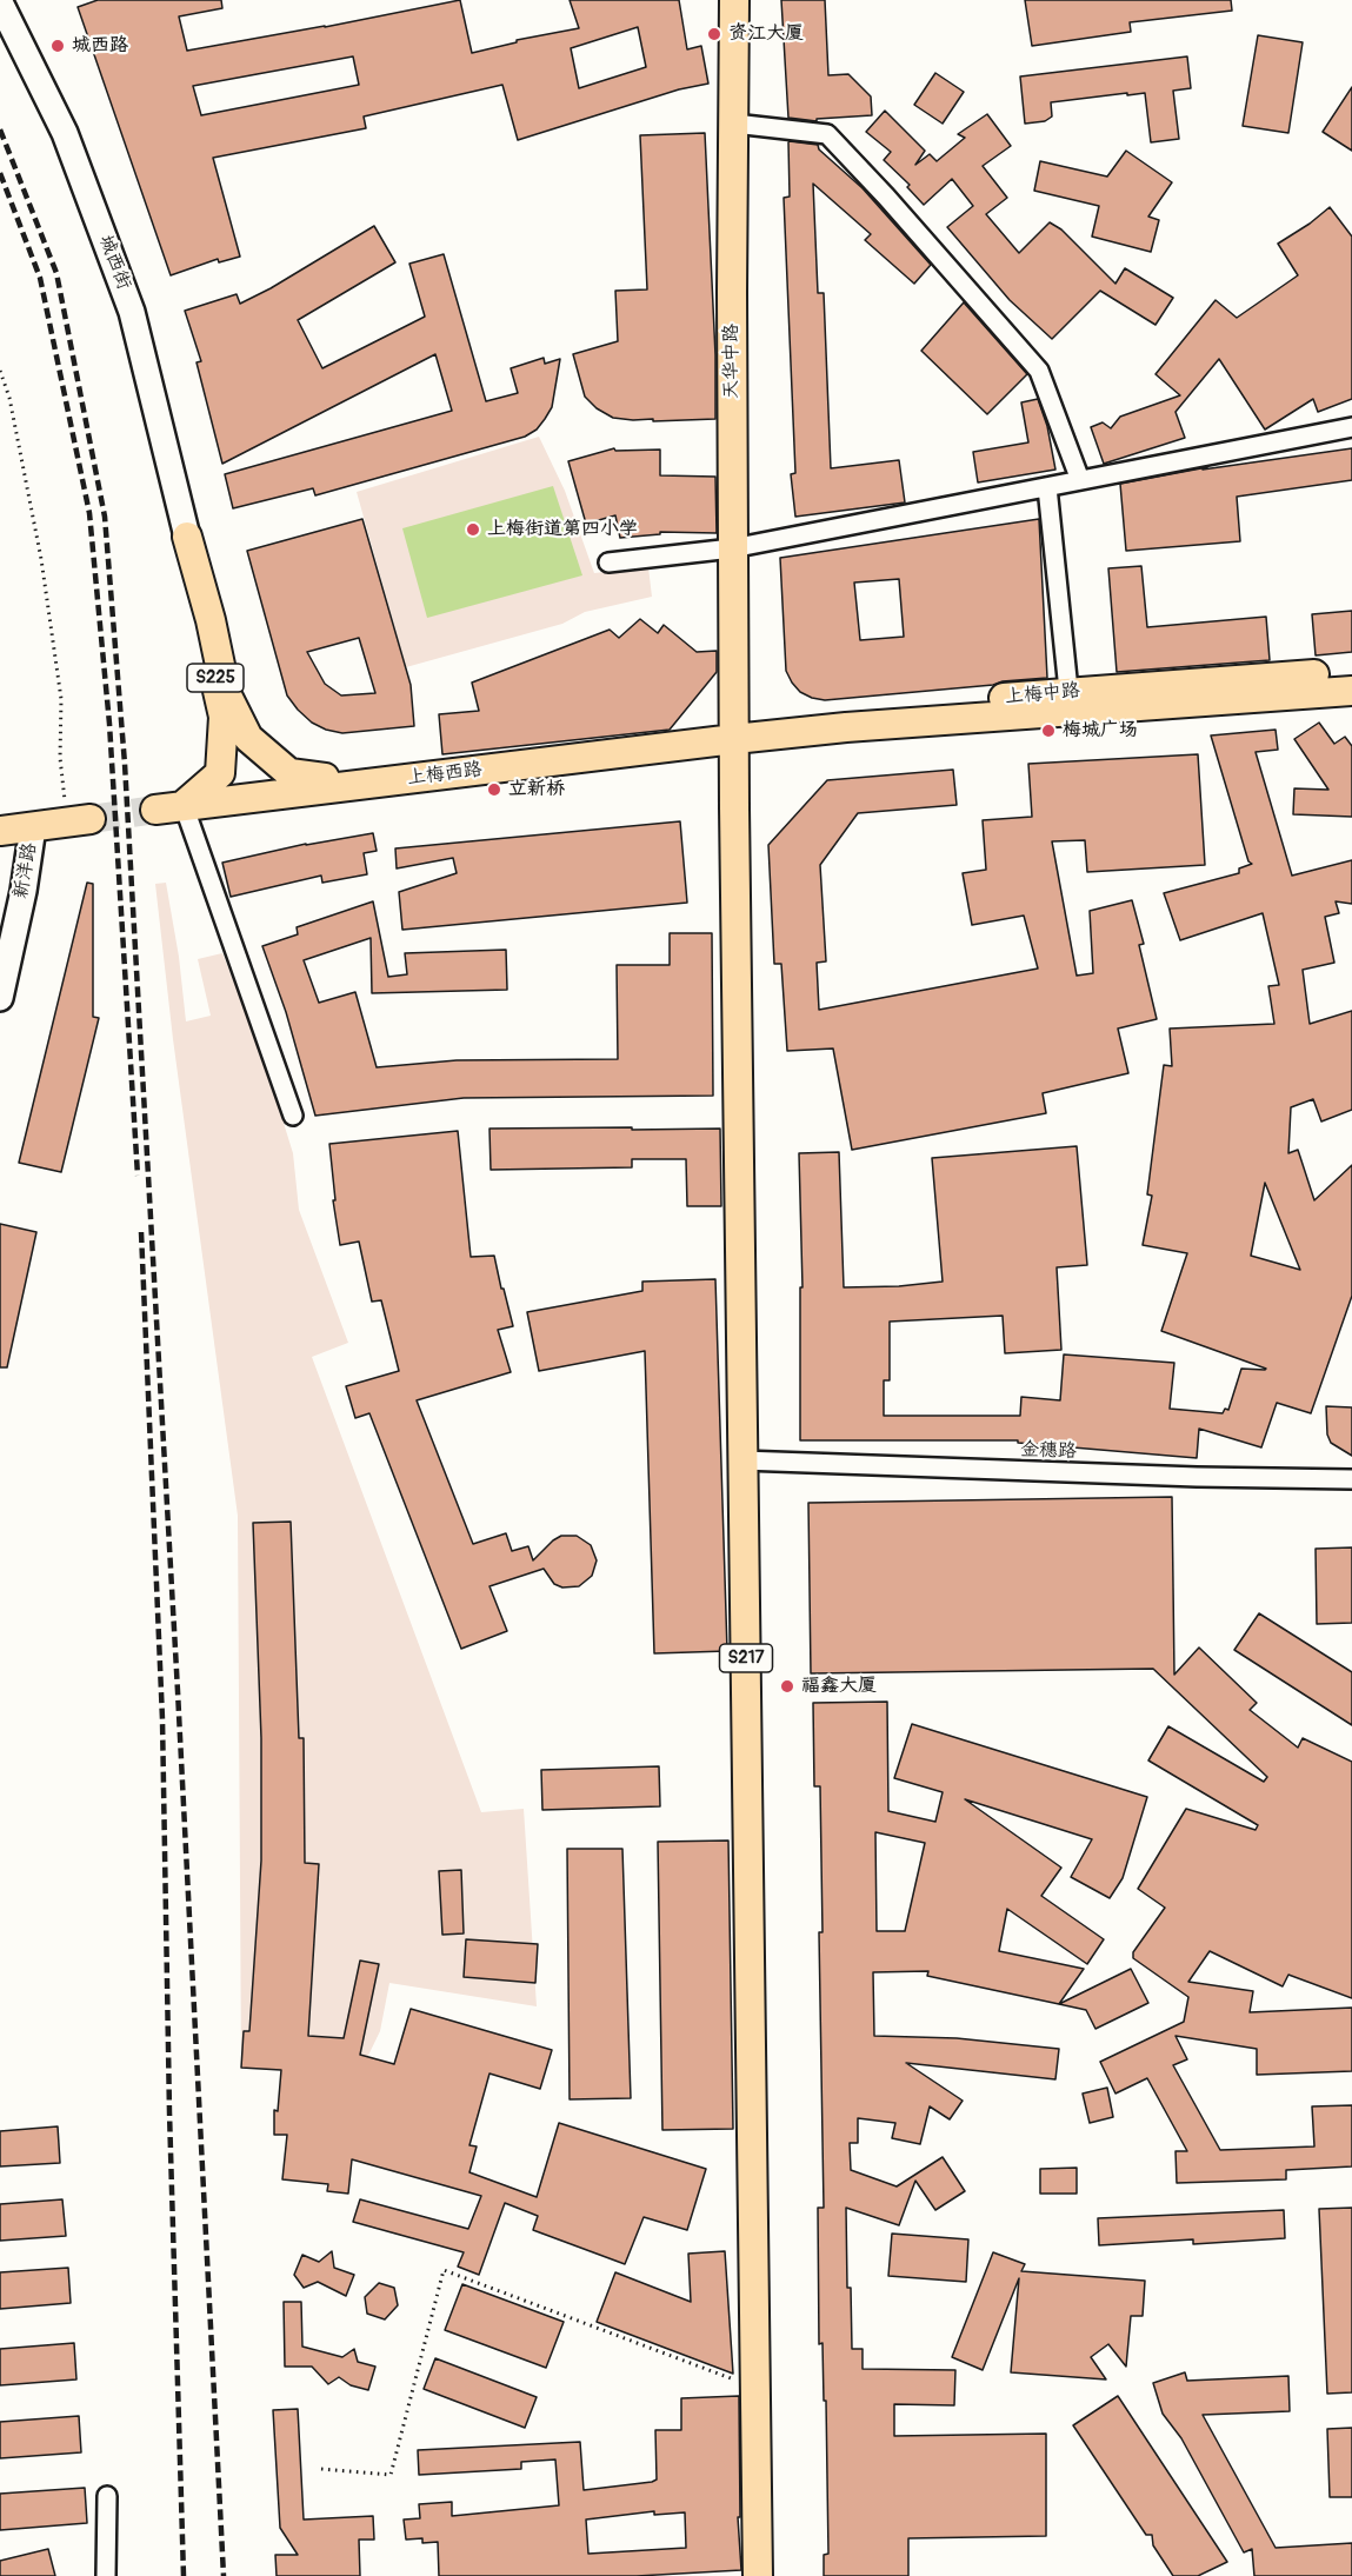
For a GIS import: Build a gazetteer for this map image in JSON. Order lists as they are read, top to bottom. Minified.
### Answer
{"streets":{"main road":["城西街","天华中路","S225","上梅中路","上梅西路","新洋路","S217"],"street":["金穗路"]},"crossings":[["城西街","上梅西路"],["天华中路","上梅中路"],["天华中路","上梅西路"],["天华中路","S217"],["上梅中路","上梅西路"],["上梅中路","S217"],["上梅西路","S217"],["金穗路","S217"]],"places":["资江大厦","城西路","上梅街道第四小学","梅城广场","立新桥","福鑫大厦"]}
